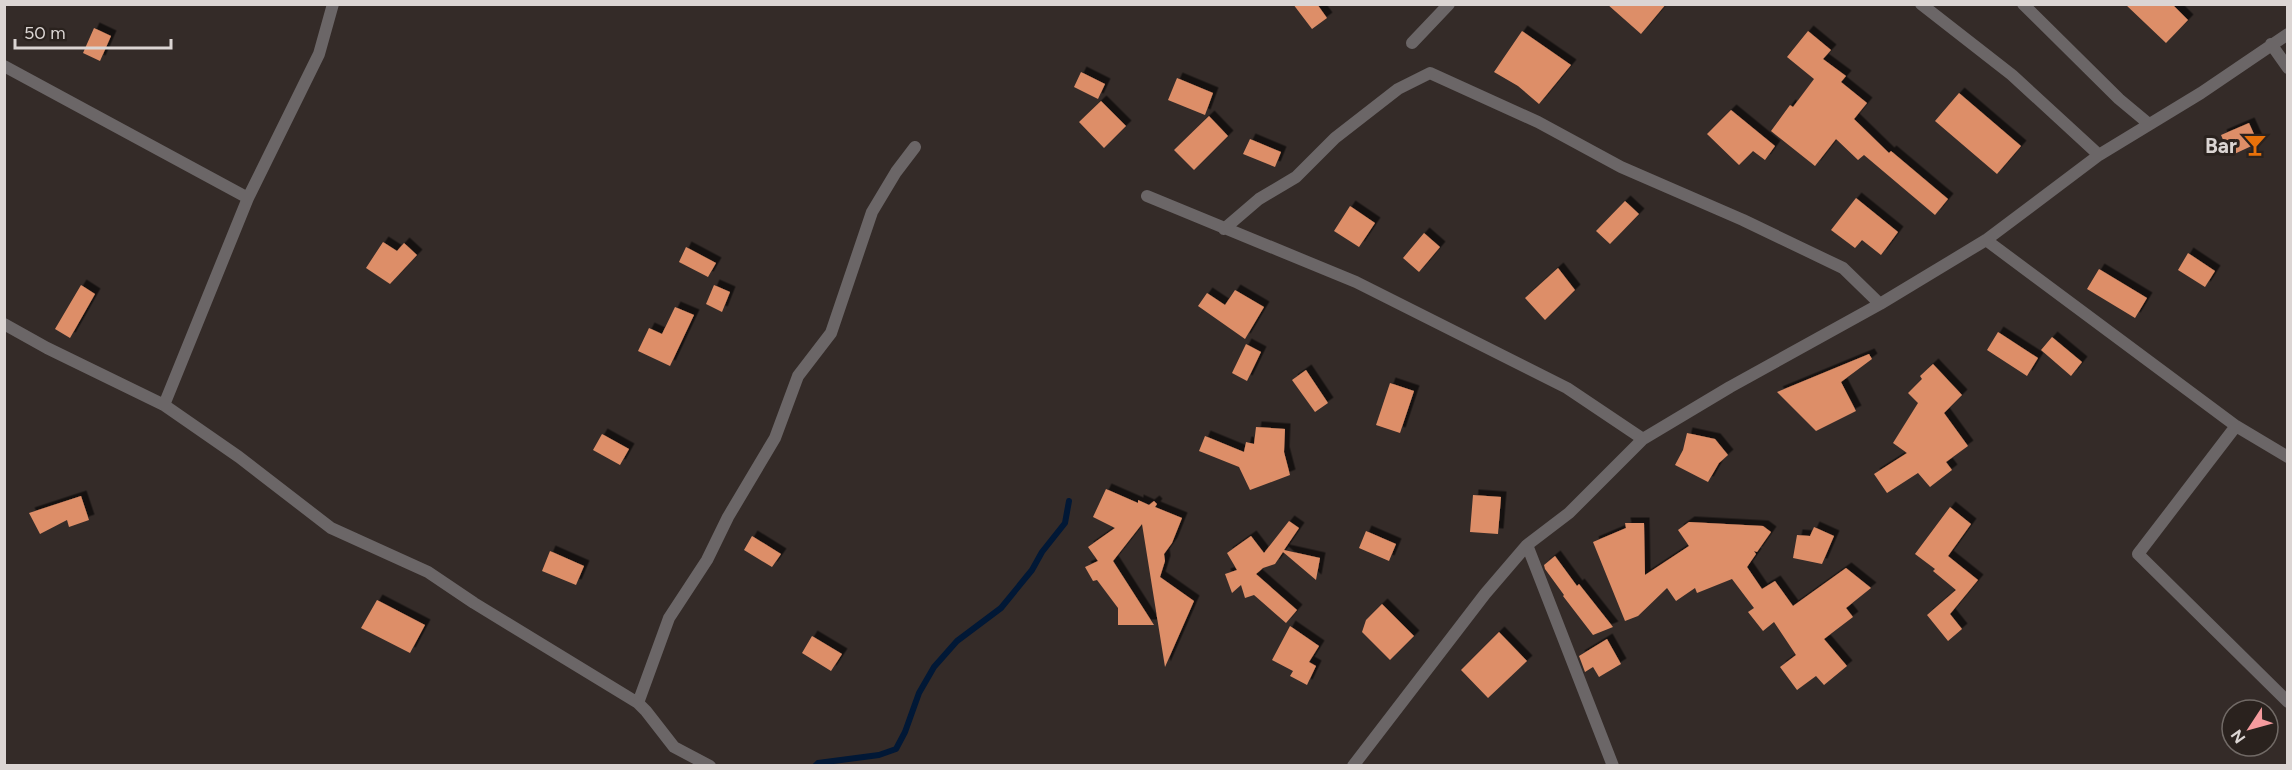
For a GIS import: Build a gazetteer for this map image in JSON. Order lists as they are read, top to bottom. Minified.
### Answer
{"places":{"bar":["Bar"]},"scale_bar":"50 m","north":"bottom left"}
